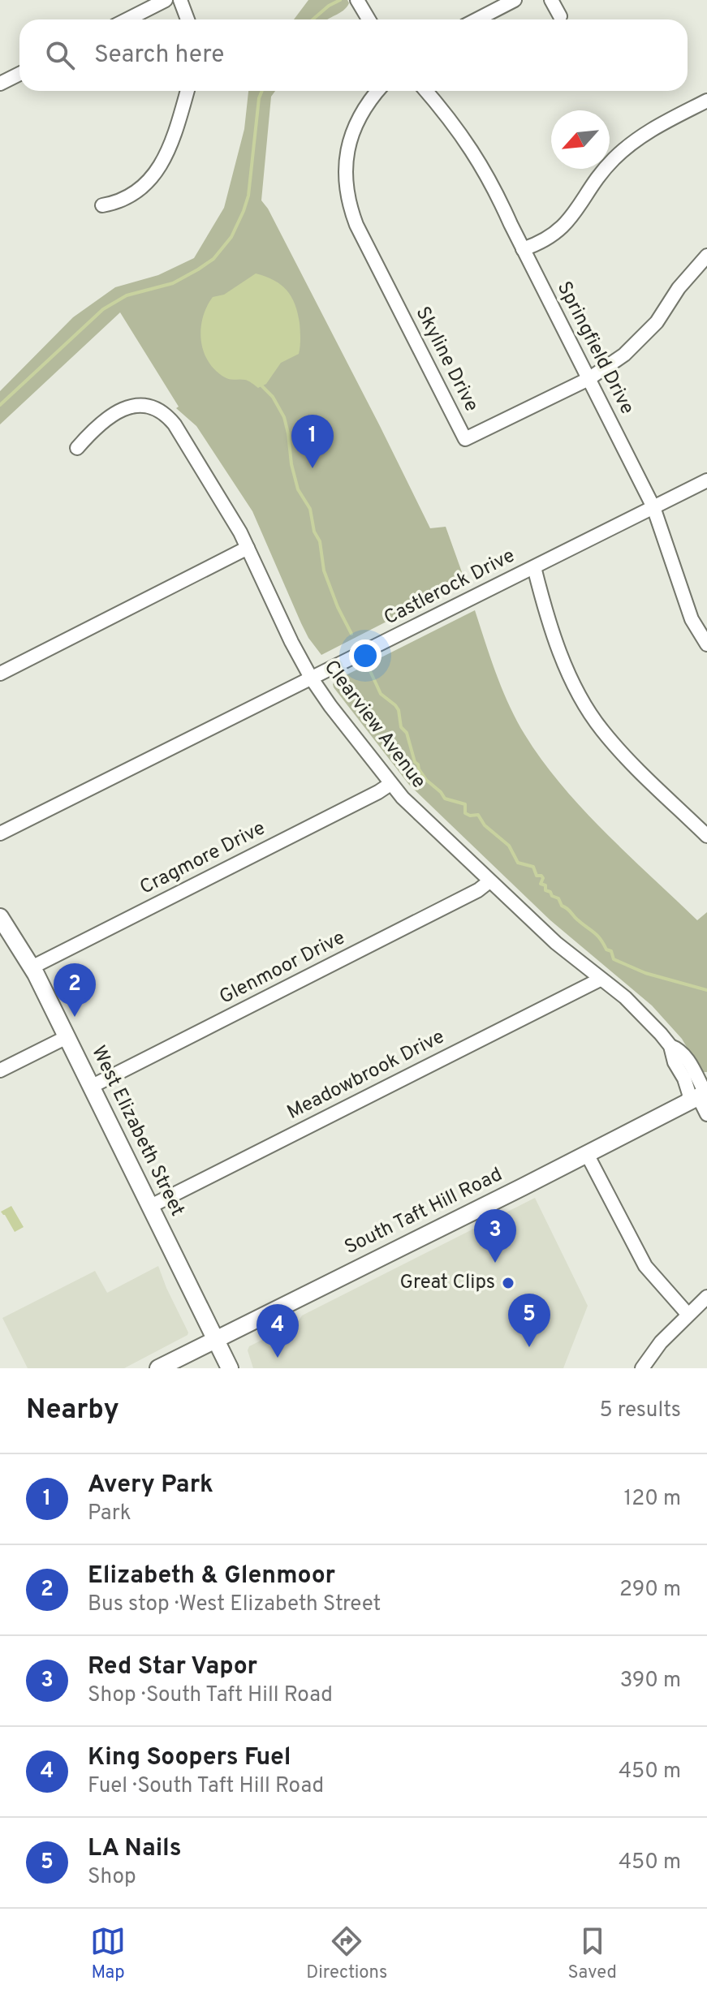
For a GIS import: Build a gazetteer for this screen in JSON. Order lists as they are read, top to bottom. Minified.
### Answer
{"streets":{"main road":["West Elizabeth Street","South Taft Hill Road"],"street":["Springfield Drive","Skyline Drive","Castlerock Drive","Clearview Avenue","Cragmore Drive","Glenmoor Drive","Meadowbrook Drive"]},"crossings":[["Springfield Drive","Skyline Drive"],["Springfield Drive","Castlerock Drive"],["Castlerock Drive","Clearview Avenue"],["Clearview Avenue","Cragmore Drive"],["Clearview Avenue","Glenmoor Drive"],["Clearview Avenue","Meadowbrook Drive"],["Clearview Avenue","South Taft Hill Road"],["Cragmore Drive","West Elizabeth Street"],["Glenmoor Drive","West Elizabeth Street"],["Meadowbrook Drive","West Elizabeth Street"],["West Elizabeth Street","South Taft Hill Road"]],"places":["Great Clips"],"north":"bottom left","page":{"search":"Search here","pins":["1","2","3","5","4"],"heading":["Nearby","5 results"],"list":[{"mark":"1","name":"Avery Park","note":"Park","value":"120 m"},{"mark":"2","name":"Elizabeth & Glenmoor","note":"Bus stop · West Elizabeth Street","value":"290 m"},{"mark":"3","name":"Red Star Vapor","note":"Shop · South Taft Hill Road","value":"390 m"},{"mark":"4","name":"King Soopers Fuel","note":"Fuel · South Taft Hill Road","value":"450 m"},{"mark":"5","name":"LA Nails","note":"Shop","value":"450 m"}],"nav":["Map","Directions","Saved"]}}
